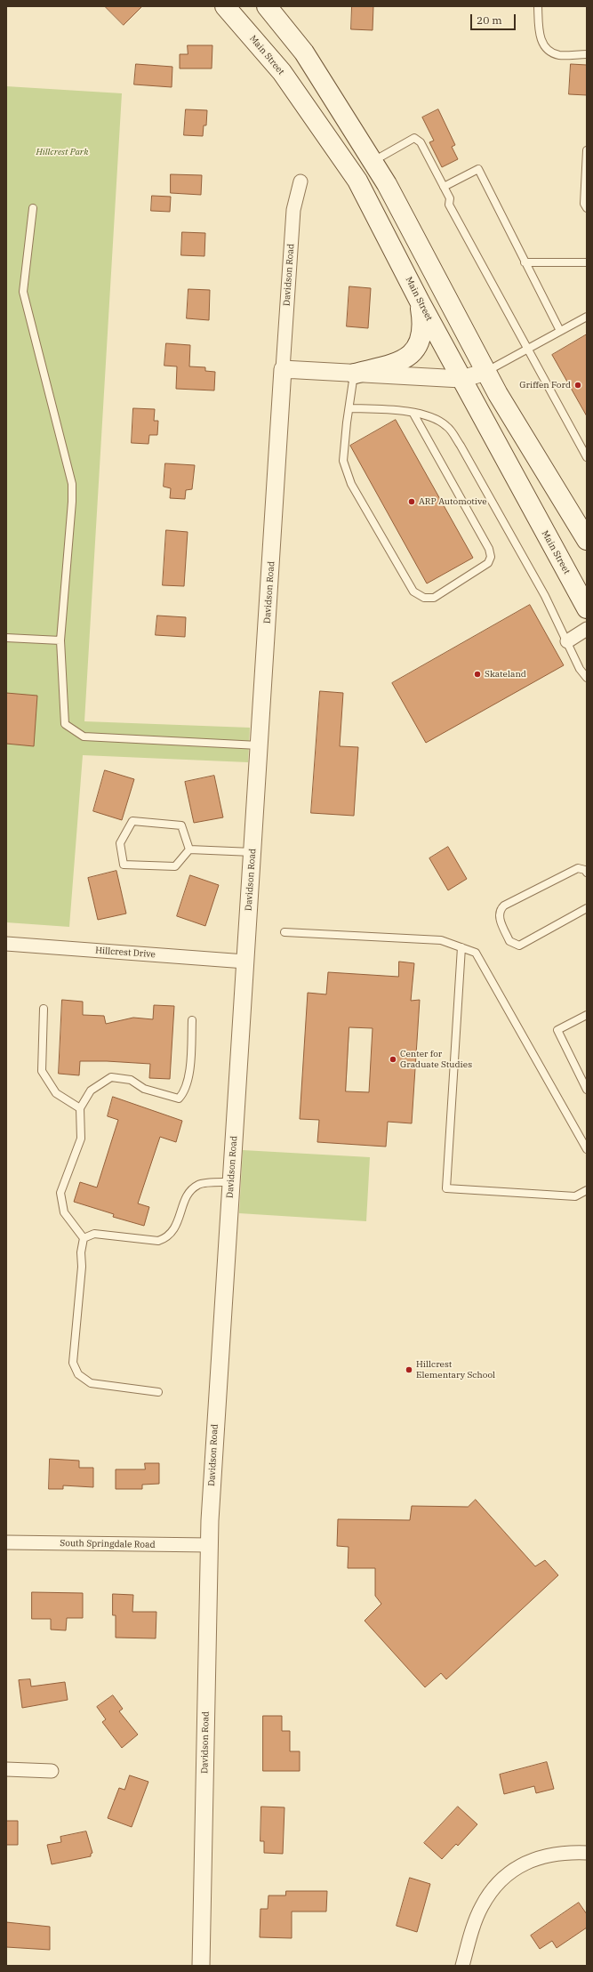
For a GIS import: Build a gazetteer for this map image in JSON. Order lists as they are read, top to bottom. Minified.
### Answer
{"streets":{"main road":["Main Street"],"street":["Davidson Road","Hillcrest Drive","South Springdale Road"]},"crossings":[["Davidson Road","Hillcrest Drive"],["Davidson Road","South Springdale Road"]],"parks":["Hillcrest Park"],"places":["Griffen Ford","ARP Automotive","Skateland","Center for Graduate Studies","Hillcrest Elementary School"],"scale_bar":"20 m"}
